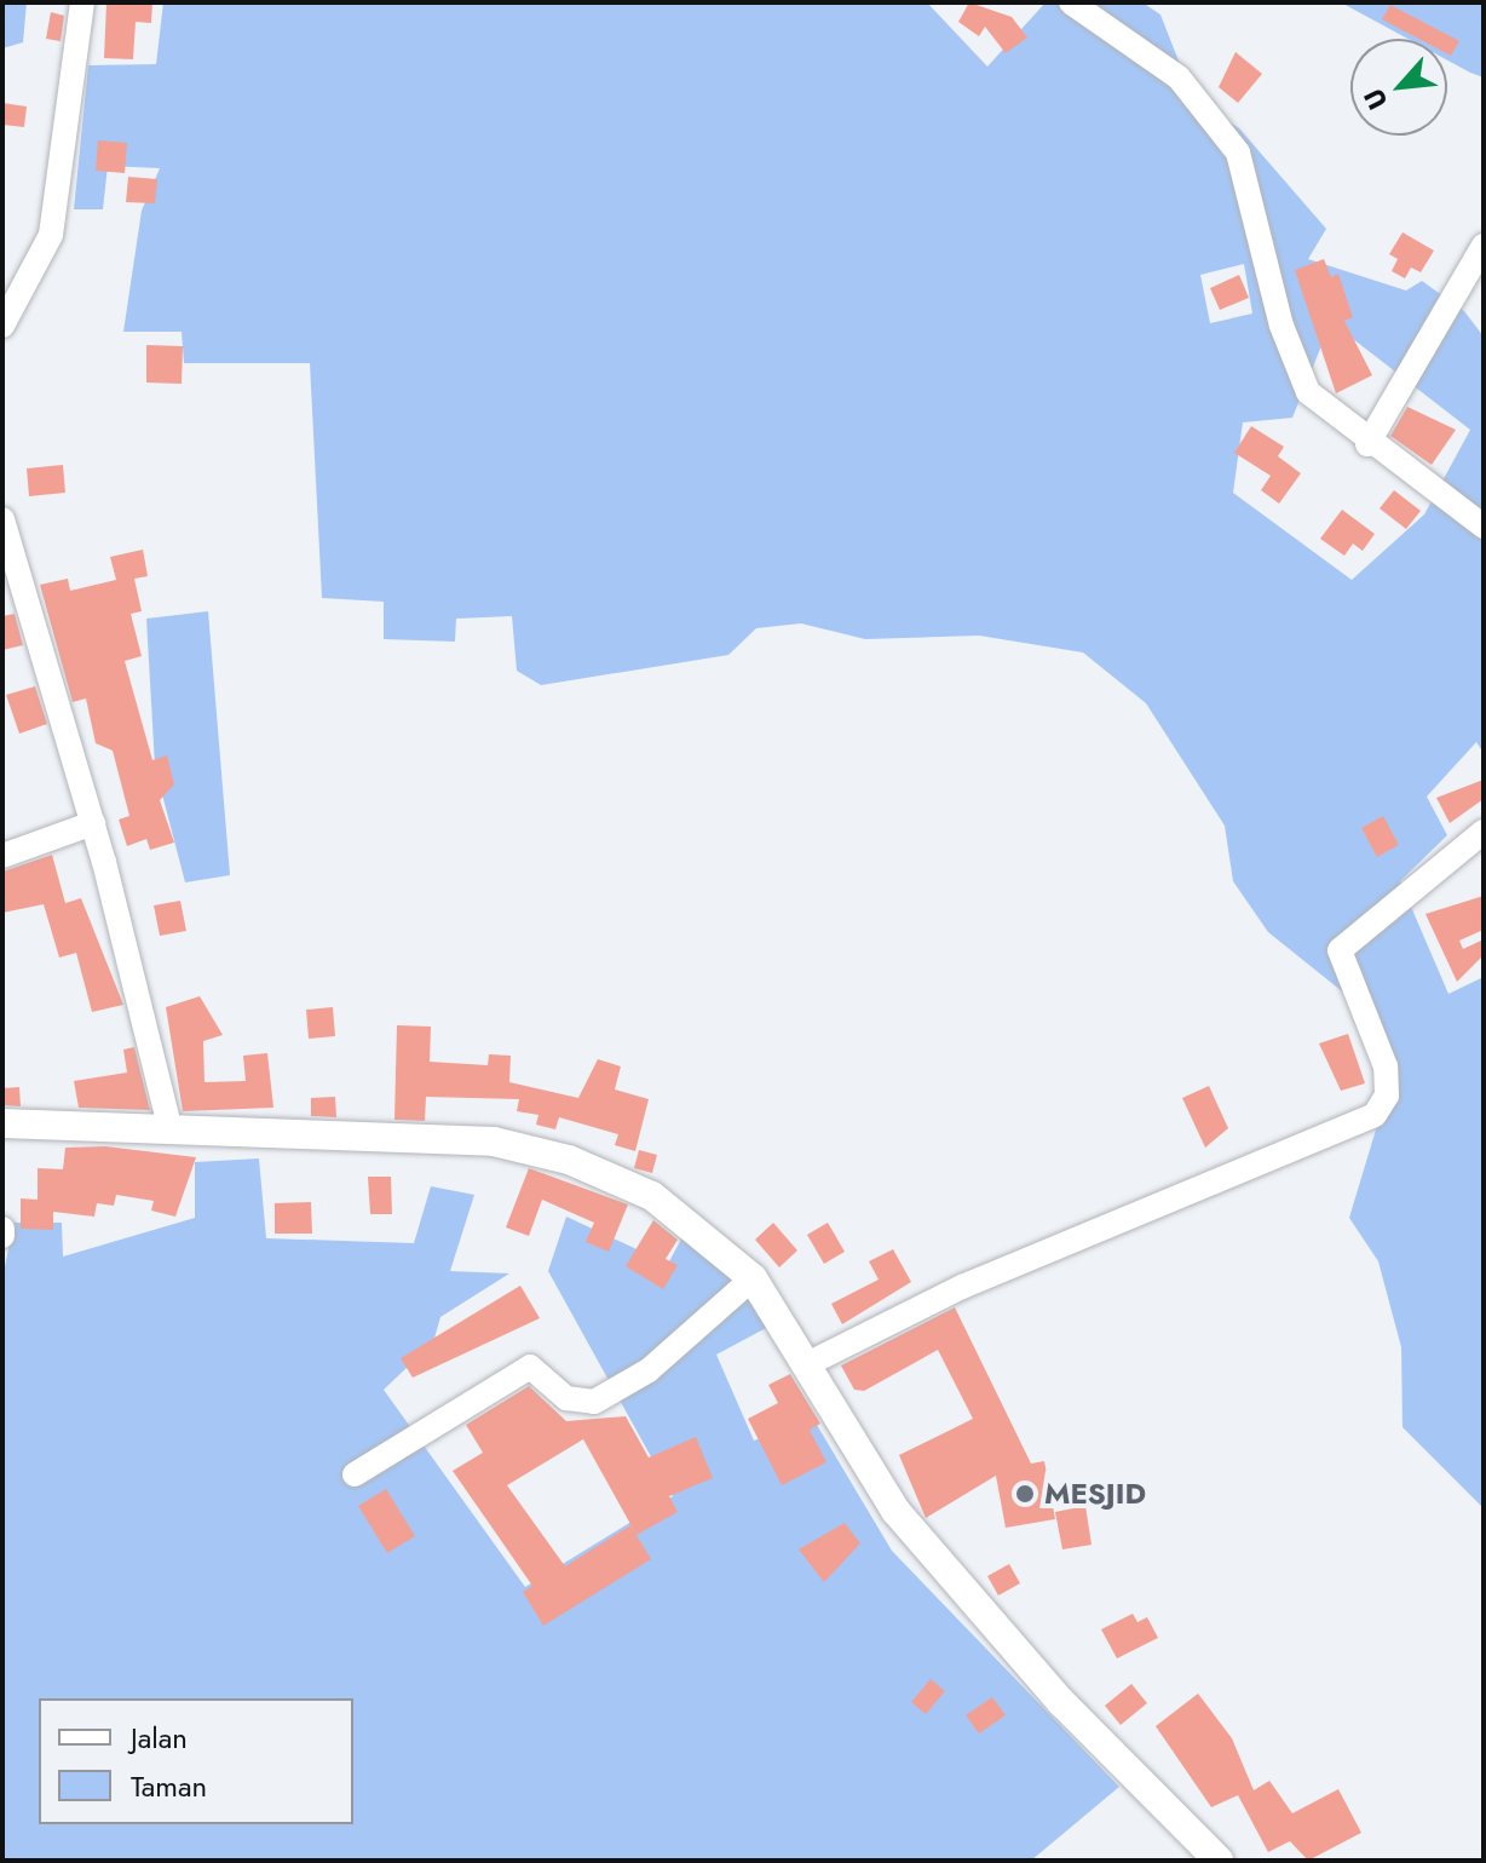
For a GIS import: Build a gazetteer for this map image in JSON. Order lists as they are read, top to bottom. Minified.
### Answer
{"places":["MESJID"],"legend":["Jalan","Taman"],"north":"bottom left"}
